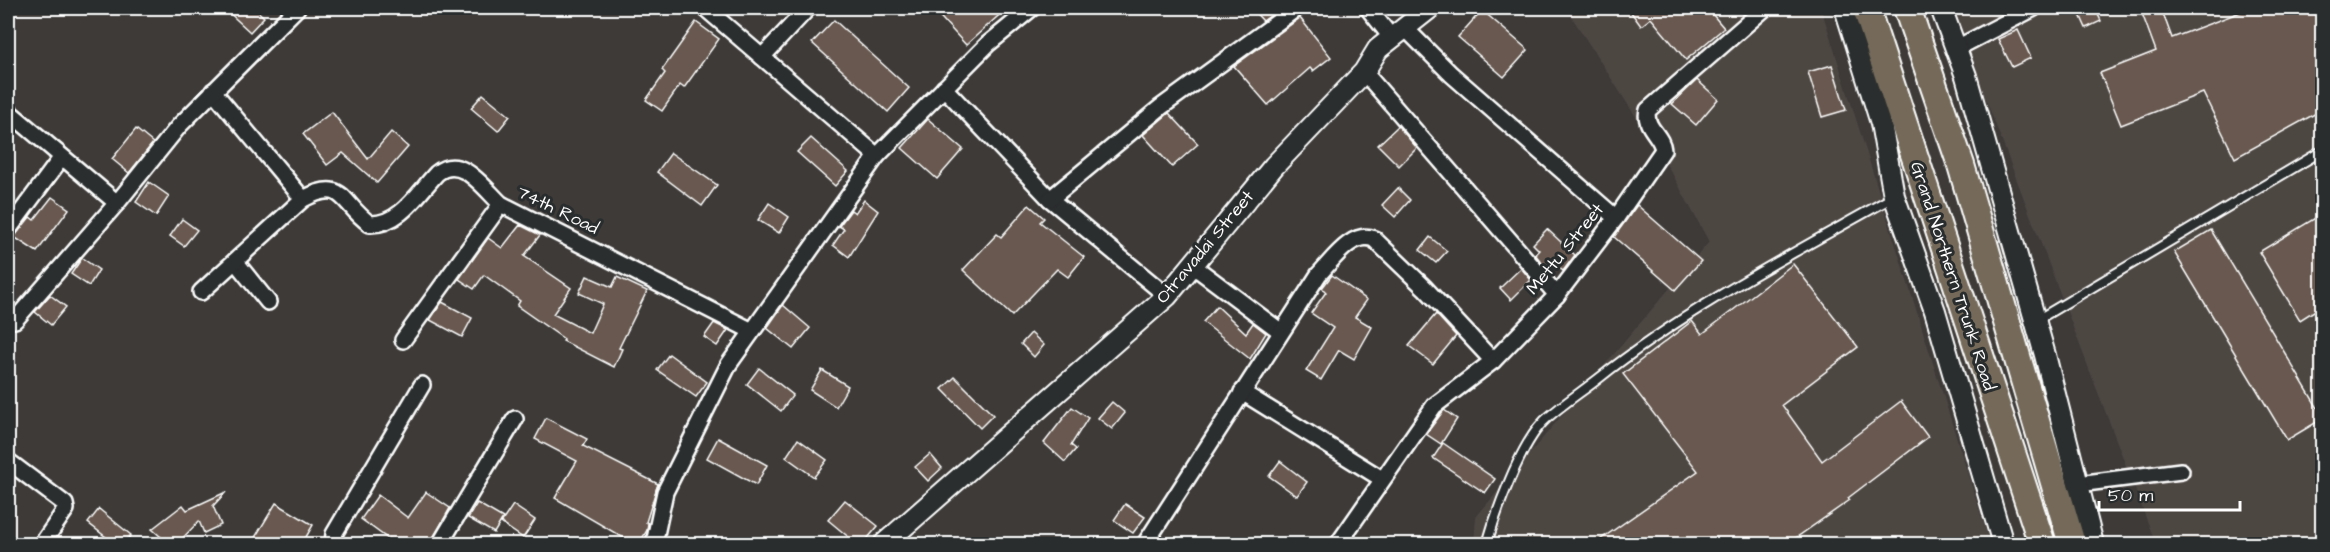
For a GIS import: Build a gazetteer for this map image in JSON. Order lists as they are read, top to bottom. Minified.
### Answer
{"streets":{"highway":["Grand Northern Trunk Road"],"street":["74th Road","Otravadai Street","Mettu Street"]},"scale_bar":"50 m"}
